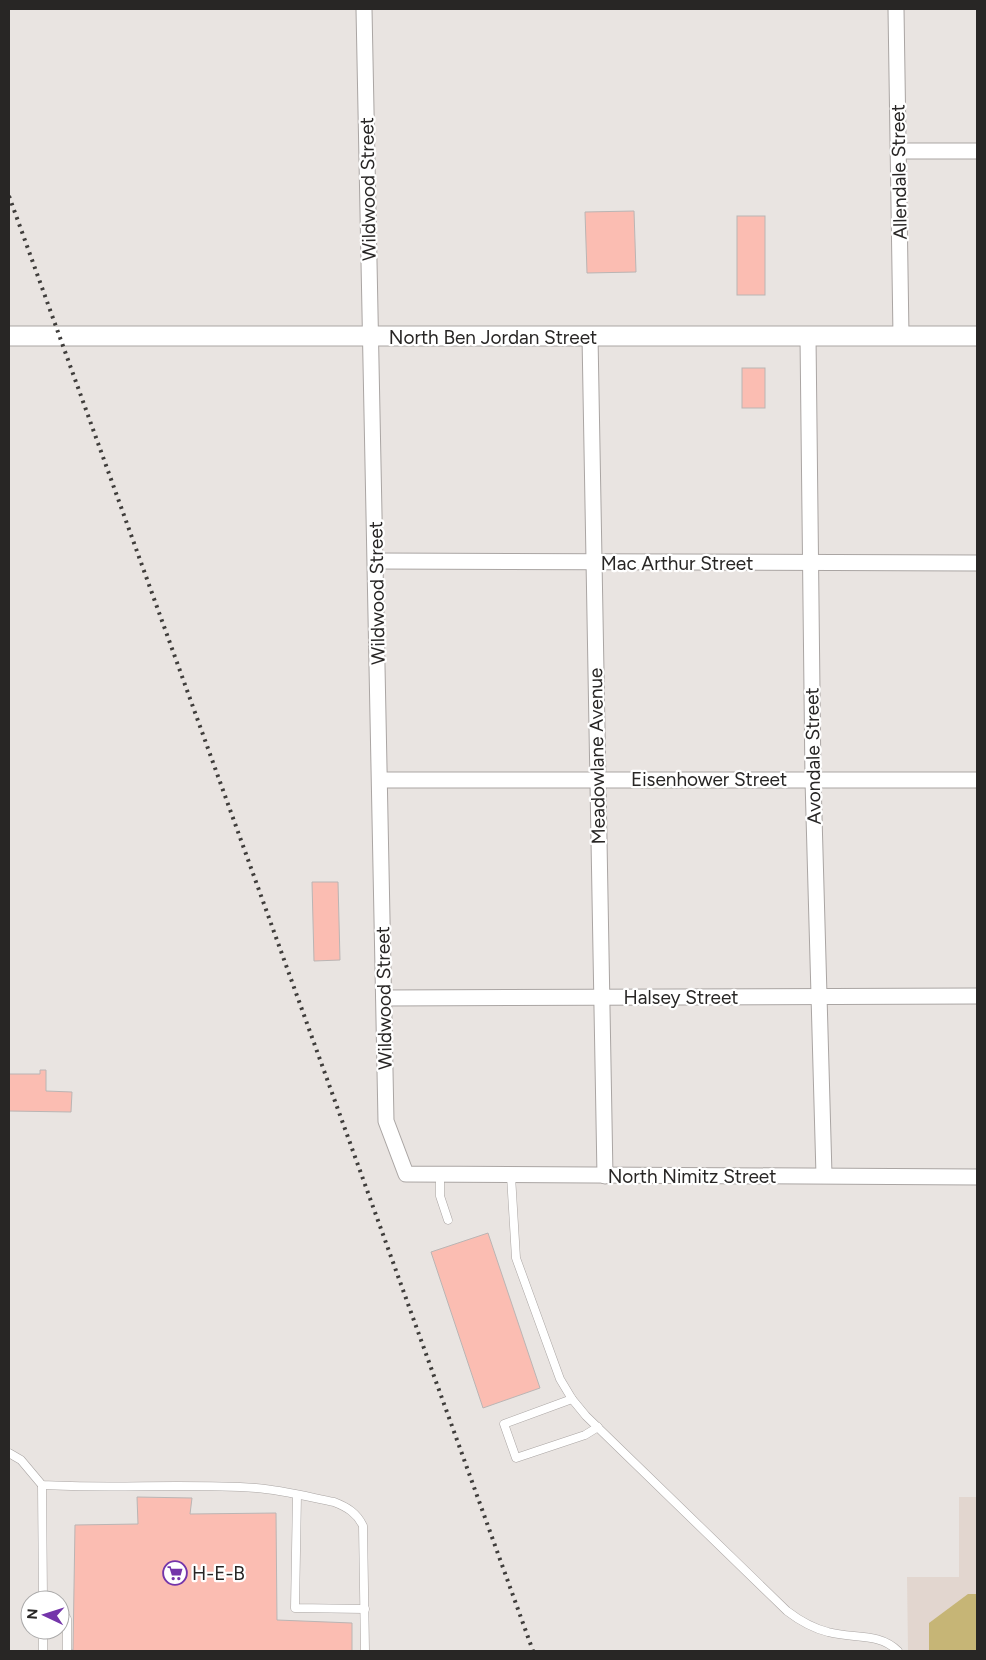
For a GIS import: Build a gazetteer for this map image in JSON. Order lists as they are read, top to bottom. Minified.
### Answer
{"streets":{"street":["Allendale Street","Wildwood Street","North Ben Jordan Street","Mac Arthur Street","Meadowlane Avenue","Avondale Street","Eisenhower Street","Halsey Street","North Nimitz Street"]},"crossings":[["Allendale Street","North Ben Jordan Street"],["Wildwood Street","North Ben Jordan Street"],["Wildwood Street","Mac Arthur Street"],["Wildwood Street","Eisenhower Street"],["Wildwood Street","Halsey Street"],["Wildwood Street","North Nimitz Street"],["North Ben Jordan Street","Meadowlane Avenue"],["North Ben Jordan Street","Avondale Street"],["Mac Arthur Street","Meadowlane Avenue"],["Mac Arthur Street","Avondale Street"],["Meadowlane Avenue","Eisenhower Street"],["Meadowlane Avenue","Halsey Street"],["Meadowlane Avenue","North Nimitz Street"],["Avondale Street","Eisenhower Street"],["Avondale Street","Halsey Street"],["Avondale Street","North Nimitz Street"]],"places":{"supermarket":["H-E-B"]},"north":"left"}
